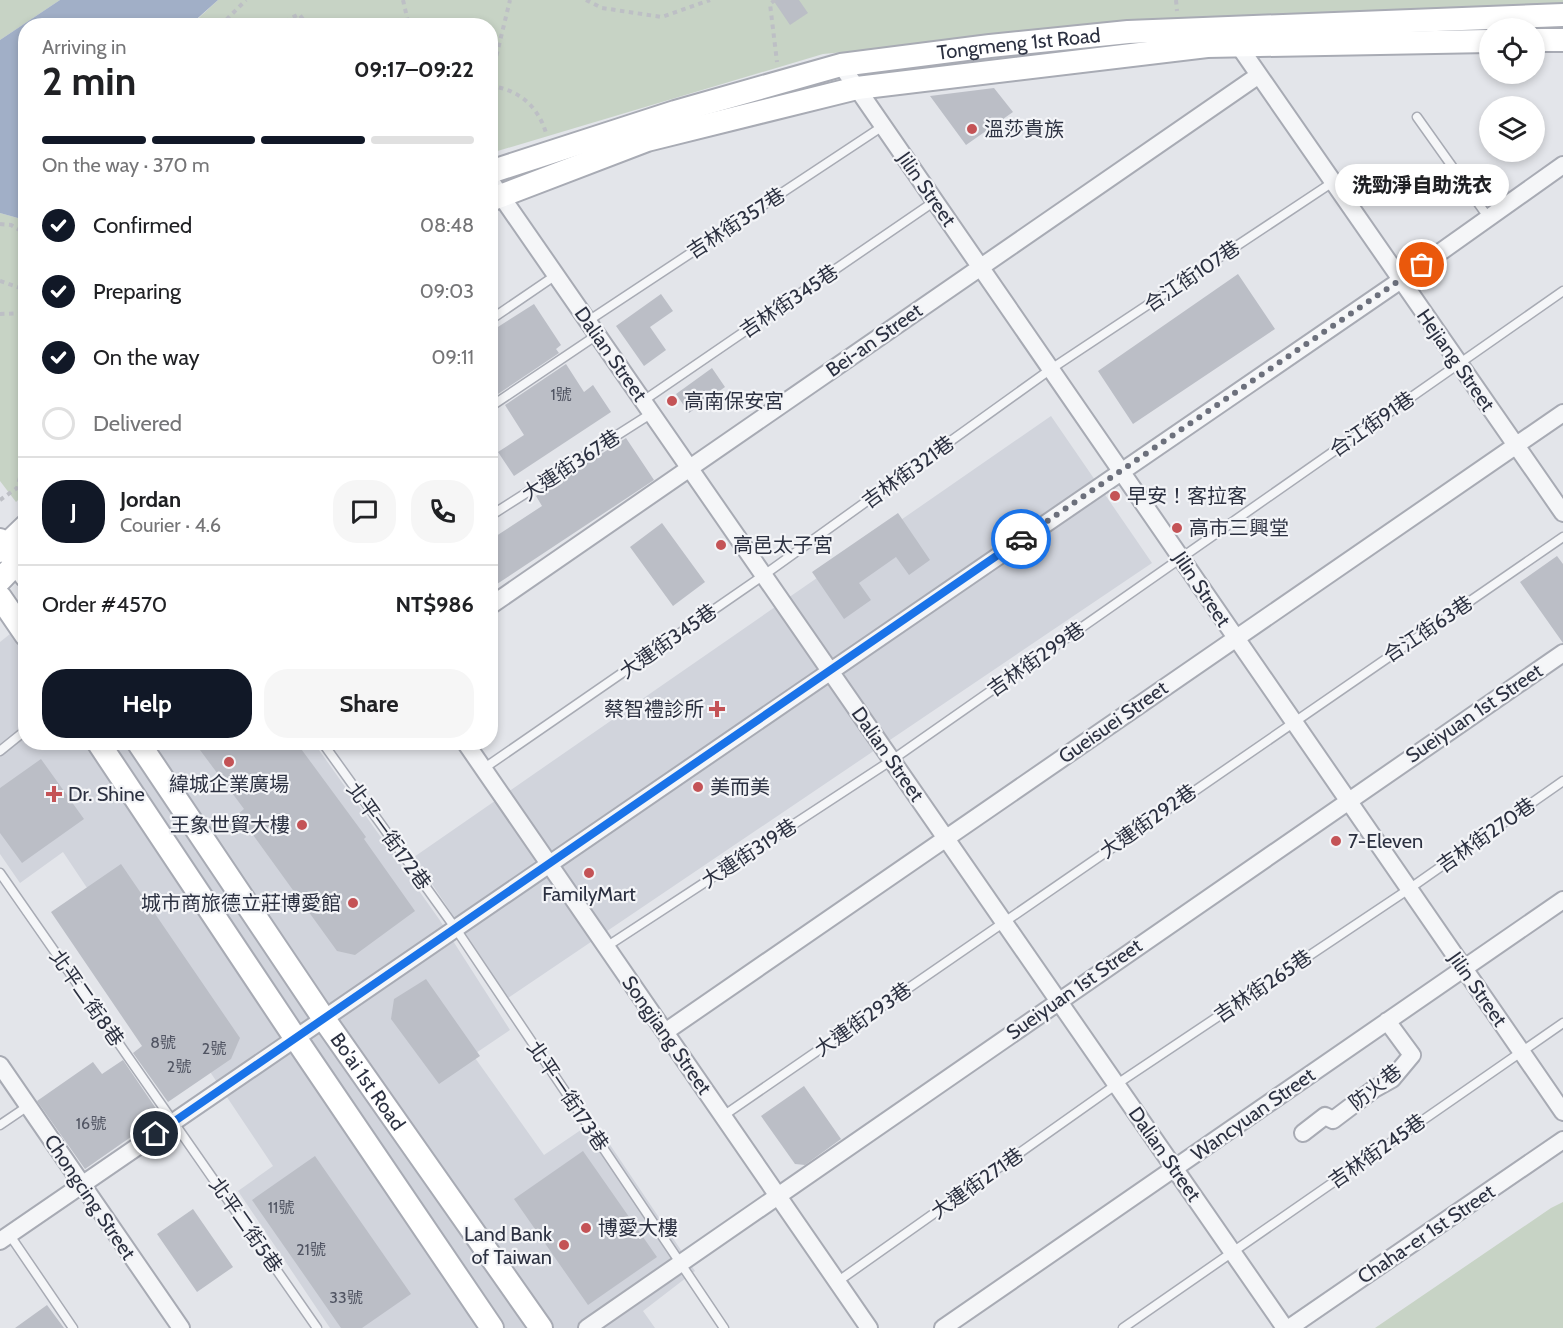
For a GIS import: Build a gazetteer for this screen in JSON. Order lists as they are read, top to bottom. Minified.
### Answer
{"streets":{"street":["Tongmeng 1st Road","Jilin Street","Bei-an Street","Dalian Street","Hejiang Street","Sueiyuan 1st Street","Gueisuei Street","Songjiang Street","Bo'ai 1st Road","防火巷","Wancyuan Street","Chongcing Street","Chaha-er 1st Street"],"lane":["吉林街357巷","合江街107巷","吉林街345巷","合江街91巷","大連街367巷","吉林街321巷","合江街63巷","大連街345巷","吉林街299巷","大連街292巷","吉林街270巷","北平一街172巷","大連街319巷","吉林街265巷","北平二街8巷","大連街293巷","北平一街173巷","吉林街245巷","大連街271巷","北平二街5巷"]},"crossings":[["Tongmeng 1st Road","Jilin Street"],["Tongmeng 1st Road","Hejiang Street"],["Jilin Street","吉林街357巷"],["Jilin Street","合江街107巷"],["Jilin Street","吉林街345巷"],["Jilin Street","Bei-an Street"],["Jilin Street","合江街91巷"],["Jilin Street","吉林街321巷"],["Jilin Street","合江街63巷"],["Jilin Street","吉林街299巷"],["Jilin Street","Sueiyuan 1st Street"],["Jilin Street","Gueisuei Street"],["Jilin Street","大連街292巷"],["Jilin Street","吉林街270巷"],["Jilin Street","吉林街265巷"],["Jilin Street","Wancyuan Street"],["Jilin Street","吉林街245巷"],["吉林街357巷","Dalian Street"],["合江街107巷","Hejiang Street"],["合江街107巷","吉林街321巷"],["吉林街345巷","Dalian Street"],["吉林街345巷","大連街367巷"],["Bei-an Street","Dalian Street"],["Bei-an Street","Hejiang Street"],["Dalian Street","大連街367巷"],["Dalian Street","吉林街321巷"],["Dalian Street","大連街345巷"],["Dalian Street","吉林街299巷"],["Dalian Street","Sueiyuan 1st Street"],["Dalian Street","Gueisuei Street"],["Dalian Street","大連街292巷"],["Dalian Street","大連街319巷"],["Dalian Street","吉林街265巷"],["Dalian Street","大連街293巷"],["Dalian Street","Wancyuan Street"],["Dalian Street","吉林街245巷"],["Dalian Street","大連街271巷"],["Dalian Street","Chaha-er 1st Street"],["Hejiang Street","合江街91巷"],["Hejiang Street","Gueisuei Street"],["合江街91巷","吉林街299巷"],["吉林街321巷","大連街345巷"],["合江街63巷","大連街292巷"],["大連街345巷","Songjiang Street"],["吉林街299巷","大連街319巷"],["Sueiyuan 1st Street","Songjiang Street"],["Sueiyuan 1st Street","北平一街173巷"],["Gueisuei Street","Songjiang Street"],["大連街292巷","大連街293巷"],["吉林街270巷","吉林街265巷"],["北平一街172巷","北平一街173巷"],["大連街319巷","Songjiang Street"],["吉林街265巷","大連街271巷"],["北平二街8巷","北平二街5巷"],["大連街293巷","Songjiang Street"],["Songjiang Street","大連街271巷"],["防火巷","Wancyuan Street"]],"places":{"other":["溫莎貴族","洗勁淨自助洗衣","高南保安宮","早安！客拉客","高市三興堂","高邑太子宮","緯城企業廣場","美而美","王象世貿大樓","7-Eleven","FamilyMart","城市商旅德立莊博愛館","博愛大樓","Land Bank of Taiwan"],"health":["蔡智禮診所","Dr. Shine"]},"house_numbers":["1號","8號","2號","2號","16號","11號","21號","33號"],"page":{"heading":["2 min","Arriving in","09:17–09:22"],"panel":["Jordan","Courier · 4.6","Order #4570","NT$986"],"bar":"On the way · 370 m","bubble":"洗勁淨自助洗衣","list":[["Confirmed","08:48"],["Preparing","09:03"],["On the way","09:11"],"Delivered"],"round":"J","buttons":["Help","Share"]}}
